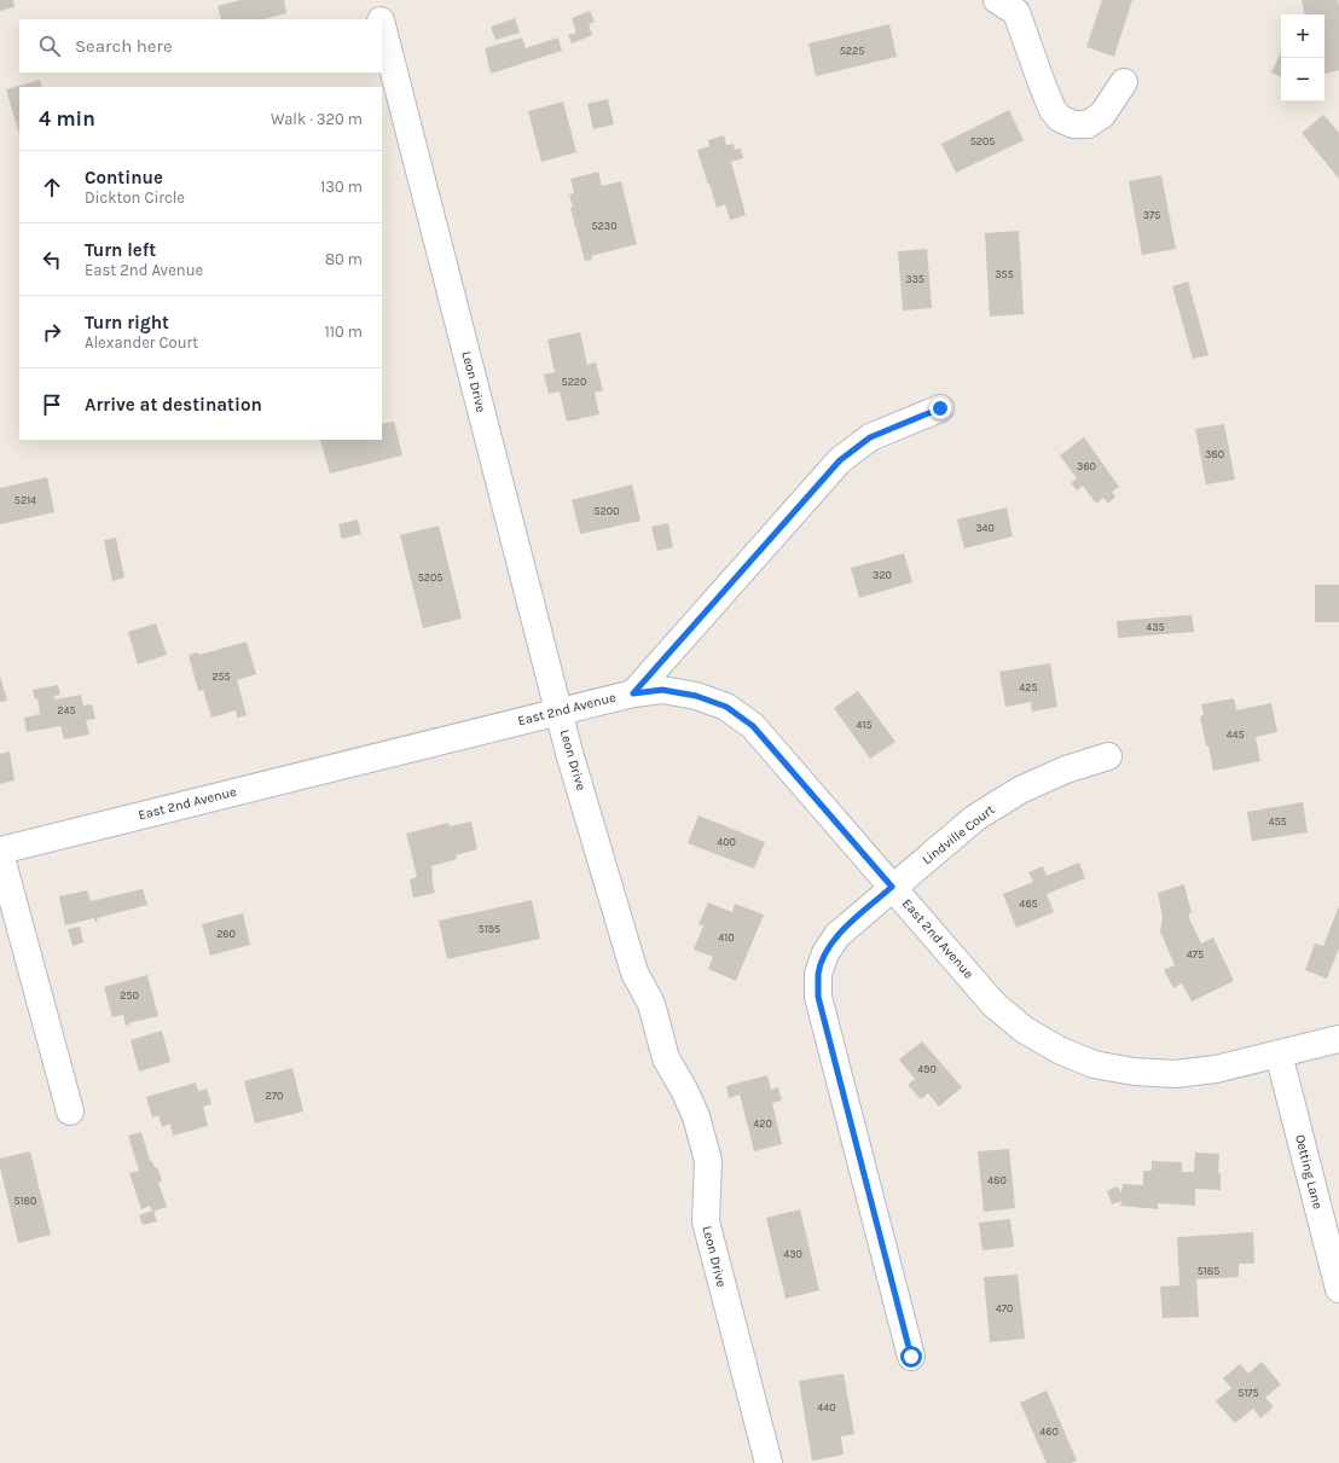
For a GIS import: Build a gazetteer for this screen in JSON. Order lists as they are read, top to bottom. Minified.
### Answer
{"streets":{"street":["Leon Drive","East 2nd Avenue","Lindville Court","Oetting Lane"]},"crossings":[["Leon Drive","East 2nd Avenue"],["East 2nd Avenue","Lindville Court"],["East 2nd Avenue","Oetting Lane"]],"house_numbers":["5225","5205","375","5230","355","335","5220","380","360","5214","5200","340","320","5205","435","255","425","245","415","445","455","400","465","5195","260","410","475","250","490","270","420","480","5180","430","5185","470","5175","440","460"],"page":{"map_buttons":["+","−"],"search":"Search here","heading":["4 min","Walk · 320 m"],"list":[["Continue","Dickton Circle","130 m"],["Turn left","East 2nd Avenue","80 m"],["Turn right","Alexander Court","110 m"],"Arrive at destination"]}}
